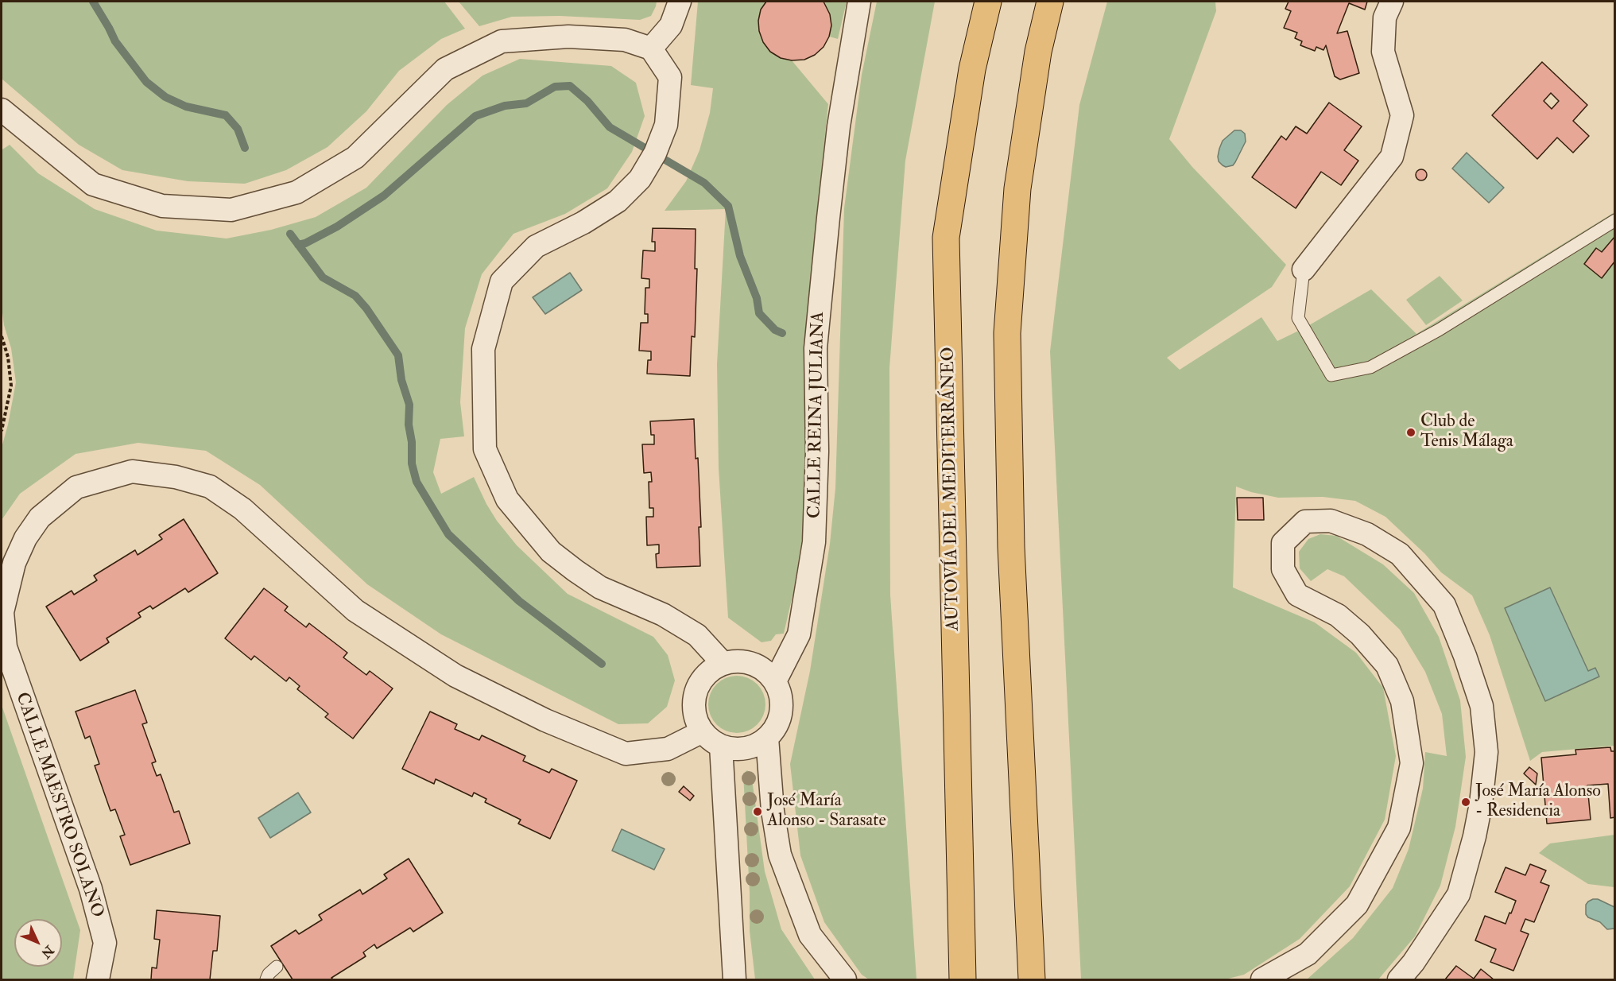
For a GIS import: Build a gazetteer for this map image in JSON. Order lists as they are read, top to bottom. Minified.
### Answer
{"streets":{"highway":["AUTOVÍA DEL MEDITERRÁNEO"],"street":["CALLE REINA JULIANA","CALLE MAESTRO SOLANO"]},"crossings":[["CALLE REINA JULIANA","CALLE MAESTRO SOLANO"]],"places":["Club de Tenis Málaga","José María Alonso - Residencia","José María Alonso - Sarasate"],"north":"bottom right"}
